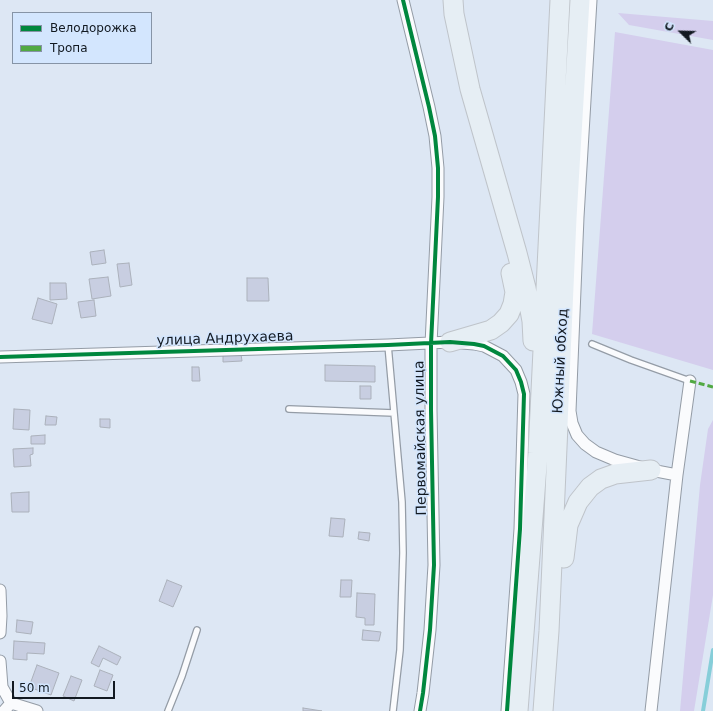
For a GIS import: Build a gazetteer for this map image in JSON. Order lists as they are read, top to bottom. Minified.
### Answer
{"streets":{"highway":["Южный обход"],"street":["улица Андрухаева","Первомайская улица"]},"crossings":[["улица Андрухаева","Первомайская улица"]],"legend":["Велодорожка","Тропа"],"scale_bar":"50 m","north":"top left"}
